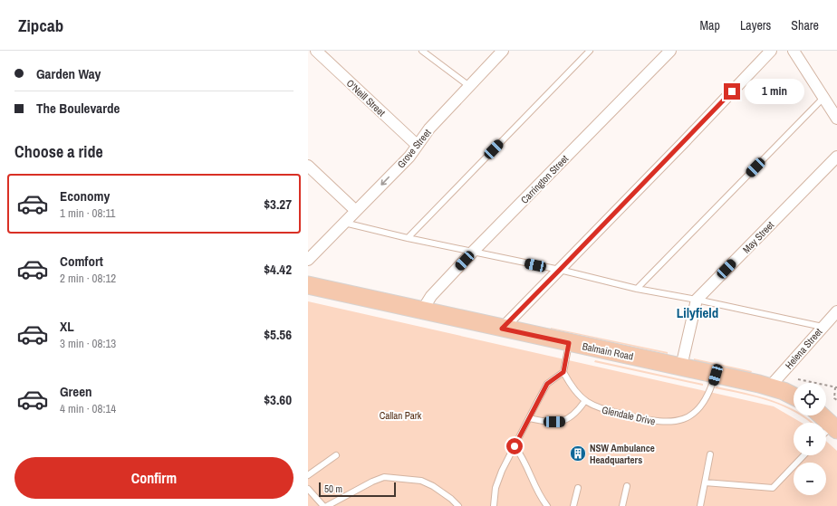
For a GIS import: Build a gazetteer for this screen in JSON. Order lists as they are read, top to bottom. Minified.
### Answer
{"streets":{"main road":["Balmain Road"],"street":["O'Neill Street","Grove Street","Carrington Street","May Street","Helena Street"],"lane":["Glendale Drive"]},"crossings":[["O'Neill Street","Grove Street"],["Carrington Street","Balmain Road"],["Helena Street","Balmain Road"],["Balmain Road","Glendale Drive"]],"districts":["Lilyfield"],"parks":["Callan Park"],"places":{"building":["NSW Ambulance Headquarters"]},"scale_bar":"50 m","page":{"header":"Zipcab","nav":["Map","Layers","Share"],"banner":["Garden Way","The Boulevarde"],"bubble":"1 min","heading":"Choose a ride","list":[{"name":"Economy","note":"1 min · 08:11","value":"$3.27"},{"name":"Comfort","note":"2 min · 08:12","value":"$4.42"},{"name":"XL","note":"3 min · 08:13","value":"$5.56"},{"name":"Green","note":"4 min · 08:14","value":"$3.60"}],"map_buttons":["+","−"],"buttons":"Confirm","scale":"50 m"}}
